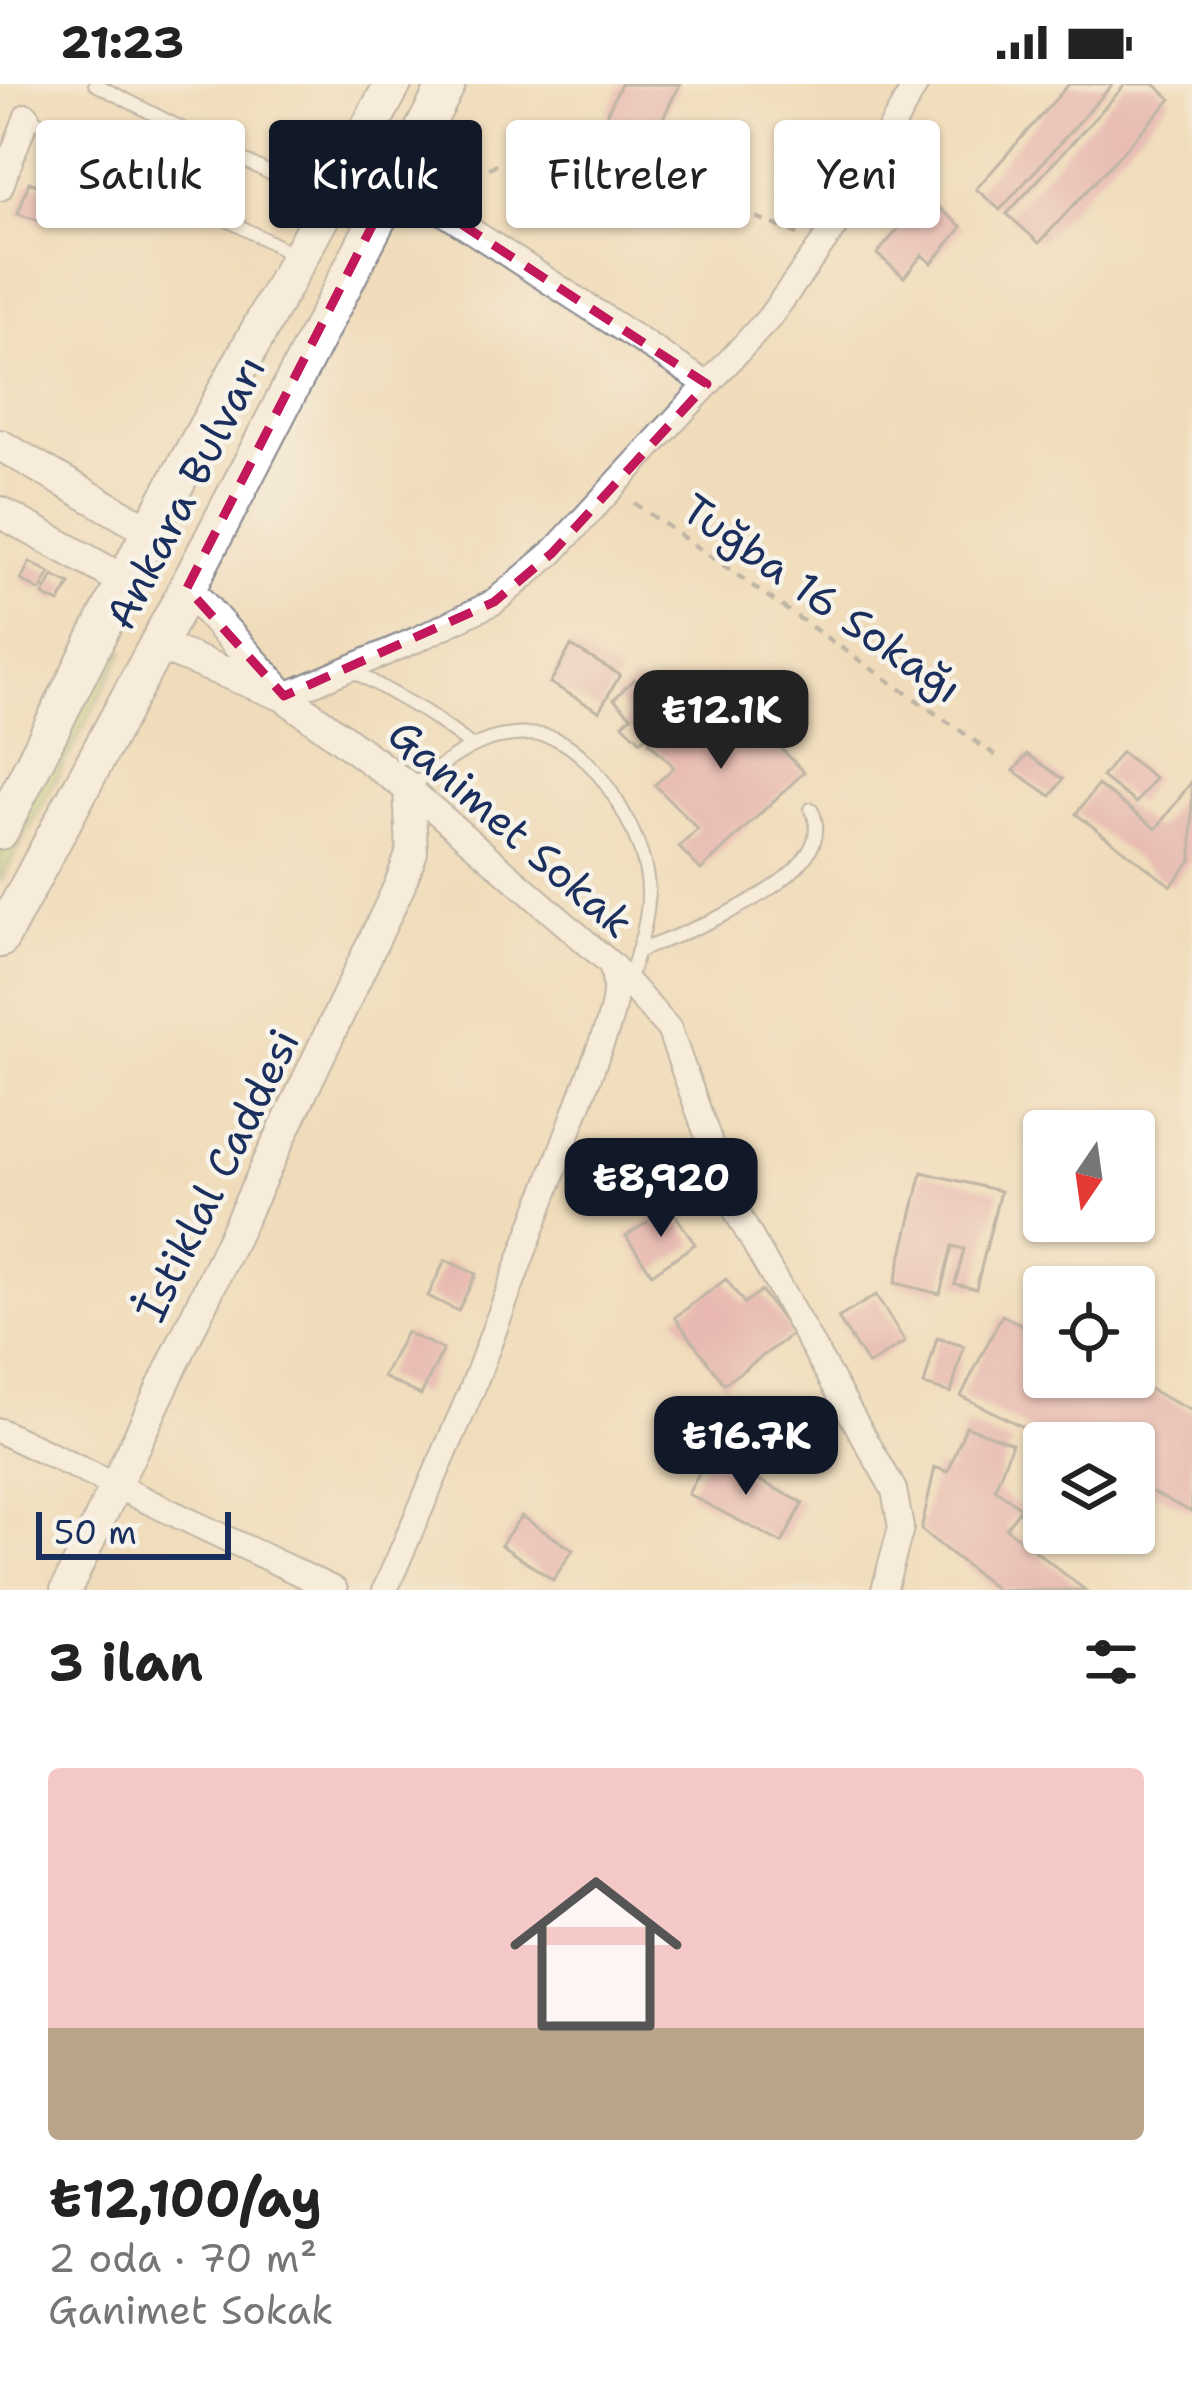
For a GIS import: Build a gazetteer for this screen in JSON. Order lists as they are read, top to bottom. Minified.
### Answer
{"streets":{"main road":["Ankara Bulvarı"],"street":["Ganimet Sokak","İstiklal Caddesi"],"path":["Tuğba 16 Sokağı"]},"crossings":[["Ankara Bulvarı","Ganimet Sokak"],["Ganimet Sokak","İstiklal Caddesi"]],"scale_bar":"50 m","north":"bottom","page":{"status":"21:23","chip":["Satılık","Kiralık","Filtreler","Yeni"],"price":["₺12.1K","₺8,920","₺16.7K"],"scale":"50 m","heading":"3 ilan","list":[{"name":"₺12,100/ay","note":"2 oda · 70 m² · Ganimet Sokak"}]}}
